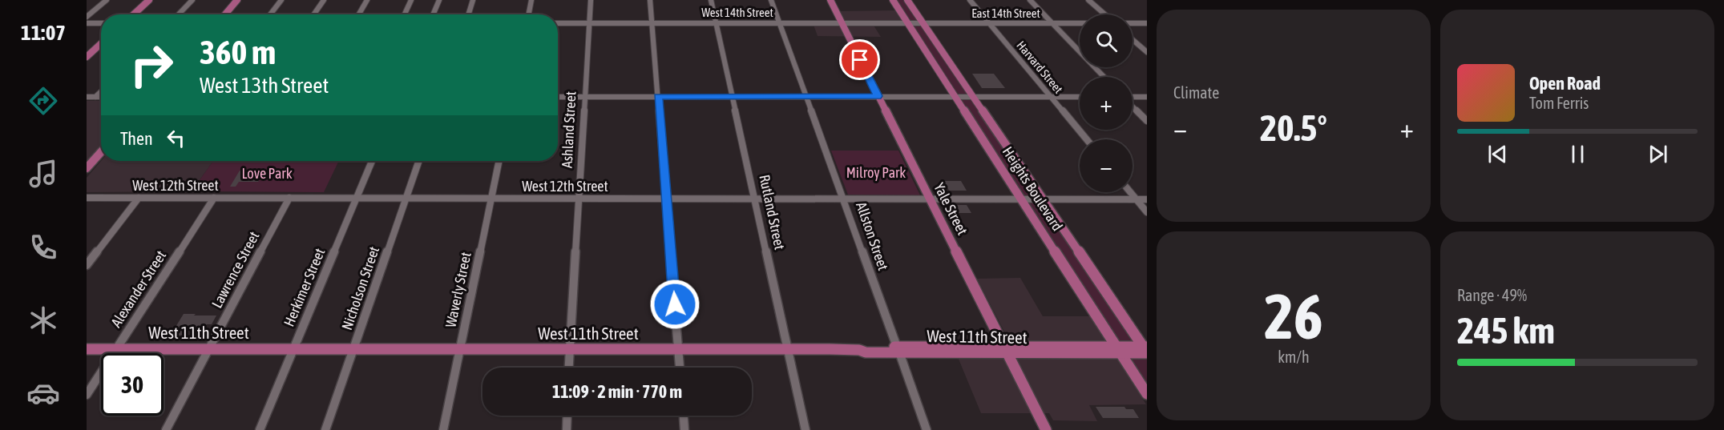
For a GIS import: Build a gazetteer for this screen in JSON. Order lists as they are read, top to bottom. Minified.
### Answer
{"streets":{"main road":["Heights Boulevard","Yale Street","West 11th Street"],"street":["West 14th Street","East 14th Street","Harvard Street","Ashland Street","West 12th Street","Rutland Street","Allston Street","Lawrence Street","Herkimer Street","Nicholson Street","Alexander Street","Waverly Street"]},"crossings":[["West 14th Street","East 14th Street"],["West 14th Street","Ashland Street"],["West 14th Street","Heights Boulevard"],["West 14th Street","Yale Street"],["West 14th Street","Rutland Street"],["West 14th Street","Allston Street"],["East 14th Street","Harvard Street"],["East 14th Street","Heights Boulevard"],["Ashland Street","West 12th Street"],["Ashland Street","West 11th Street"],["West 12th Street","Heights Boulevard"],["West 12th Street","Yale Street"],["West 12th Street","Rutland Street"],["West 12th Street","Allston Street"],["West 12th Street","Lawrence Street"],["West 12th Street","Herkimer Street"],["West 12th Street","Nicholson Street"],["West 12th Street","Alexander Street"],["West 12th Street","Waverly Street"],["Heights Boulevard","West 11th Street"],["Yale Street","West 11th Street"],["Rutland Street","West 11th Street"],["Allston Street","West 11th Street"],["Lawrence Street","West 11th Street"],["Herkimer Street","West 11th Street"],["Nicholson Street","West 11th Street"],["Alexander Street","West 11th Street"],["Waverly Street","West 11th Street"]],"parks":["Milroy Park","Love Park"],"page":{"tabs":"11:07","tile":["Climate",["26","km/h"],["Range · 49%","245 km"]],"map_buttons":["+","−"],"turn":["360 m","West 13th Street"],"song":["Open Road","Tom Ferris"],"heat":["−","20.5°","+"],"then":"Then","limit":"30","trip":"11:09 · 2 min · 770 m"}}
